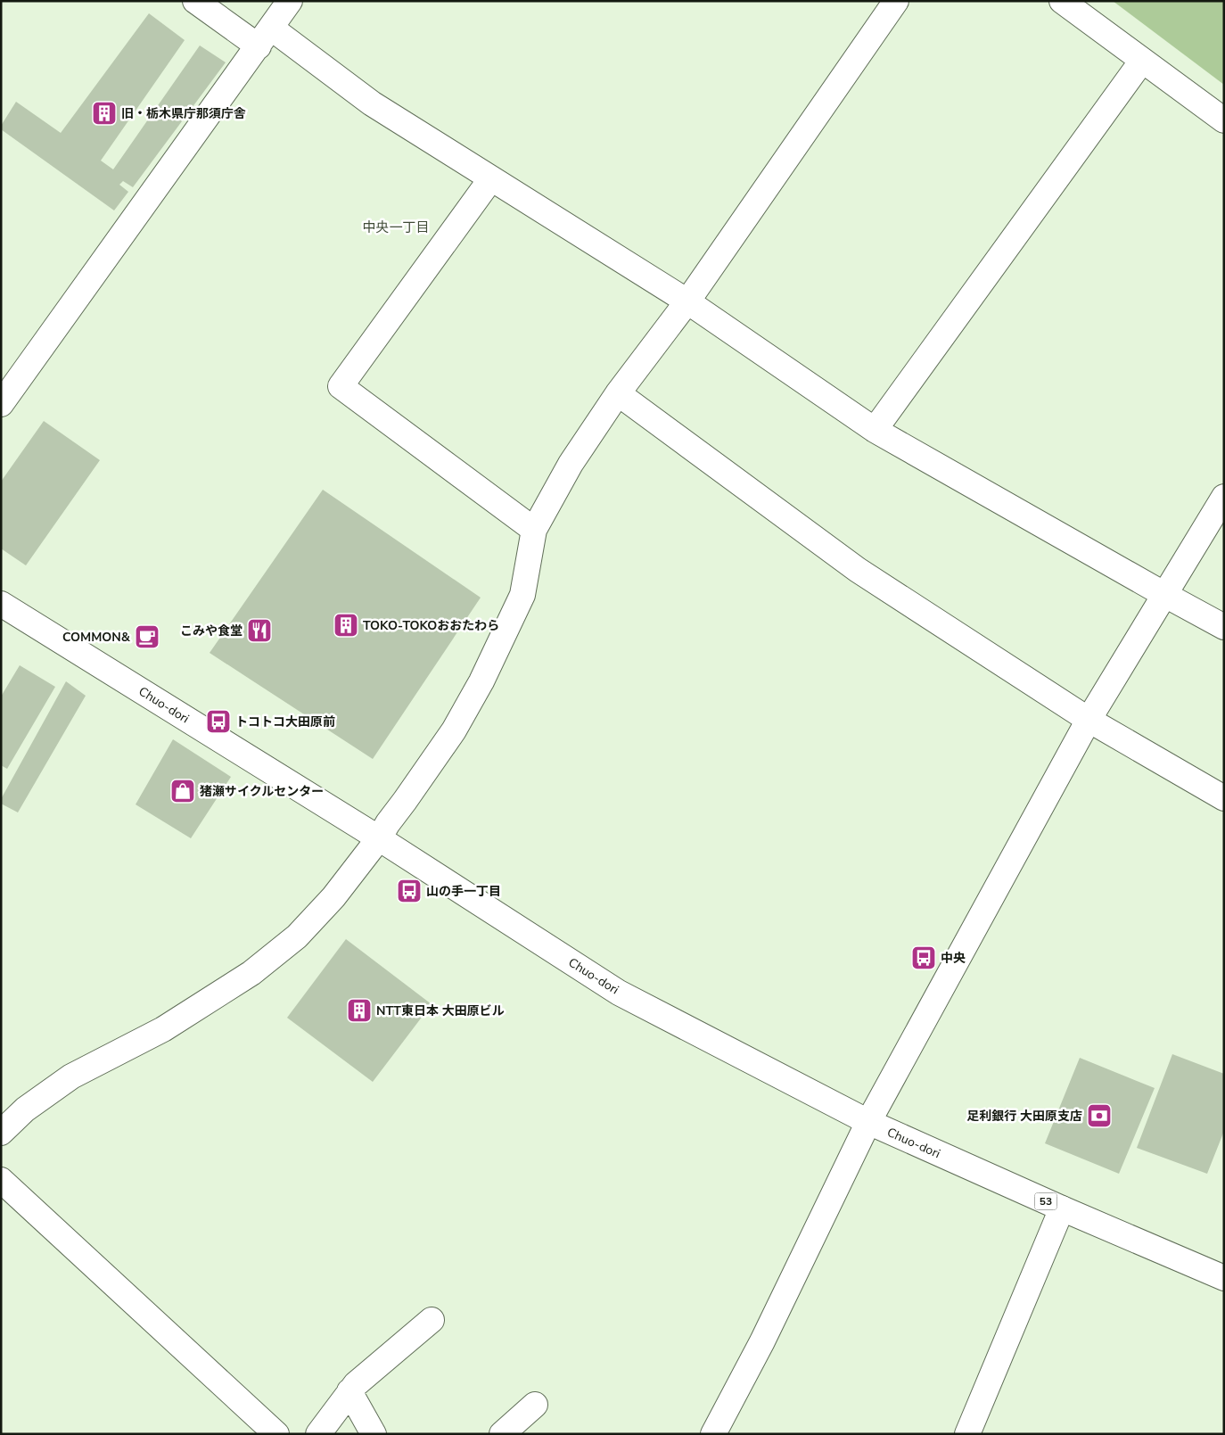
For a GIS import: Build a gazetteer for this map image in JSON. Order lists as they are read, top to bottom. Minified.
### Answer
{"streets":{"street":["Chuo-dori","53"]},"districts":["中央一丁目"],"places":{"building":["旧・栃木県庁那須庁舎","TOKO-TOKOおおたわら","NTT東日本 大田原ビル"],"restaurant":["こみや食堂"],"cafe":["COMMON&"],"bus stop":["トコトコ大田原前","山の手一丁目","中央"],"shop":["猪瀬サイクルセンター"],"bank":["足利銀行 大田原支店"]}}
